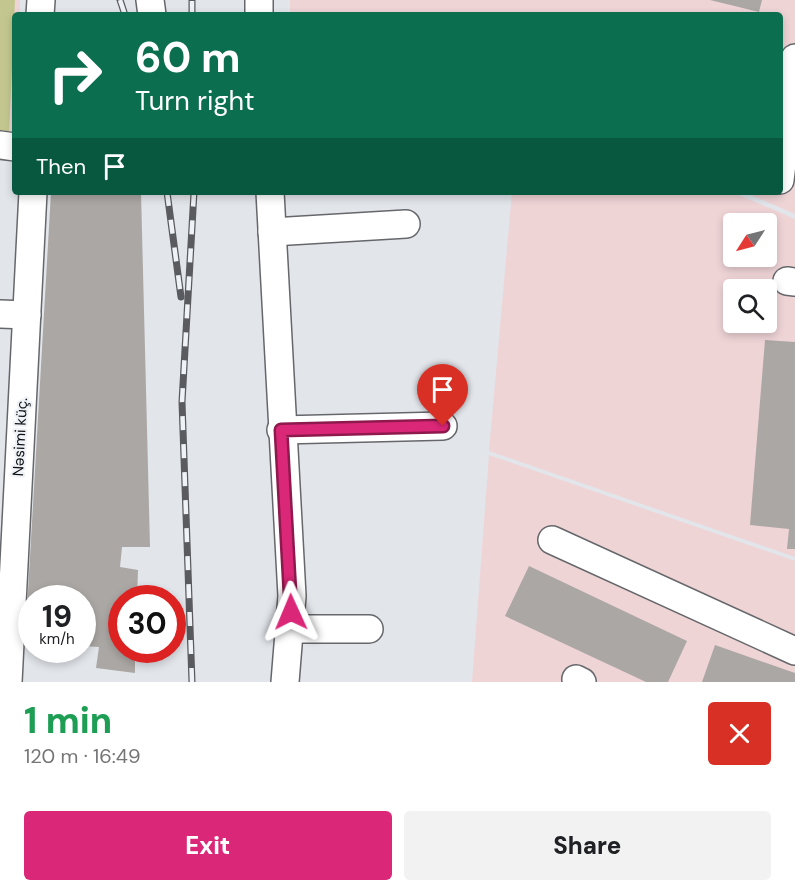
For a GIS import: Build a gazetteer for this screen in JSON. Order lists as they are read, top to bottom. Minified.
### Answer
{"streets":{"street":["Nəsimi küç."]},"north":"bottom left","page":{"turn":["60 m","Turn right"],"then":"Then","speed":"19 km/h","limit":"30","heading":["1 min","120 m · 16:49"],"buttons":["Exit","Share"]}}
